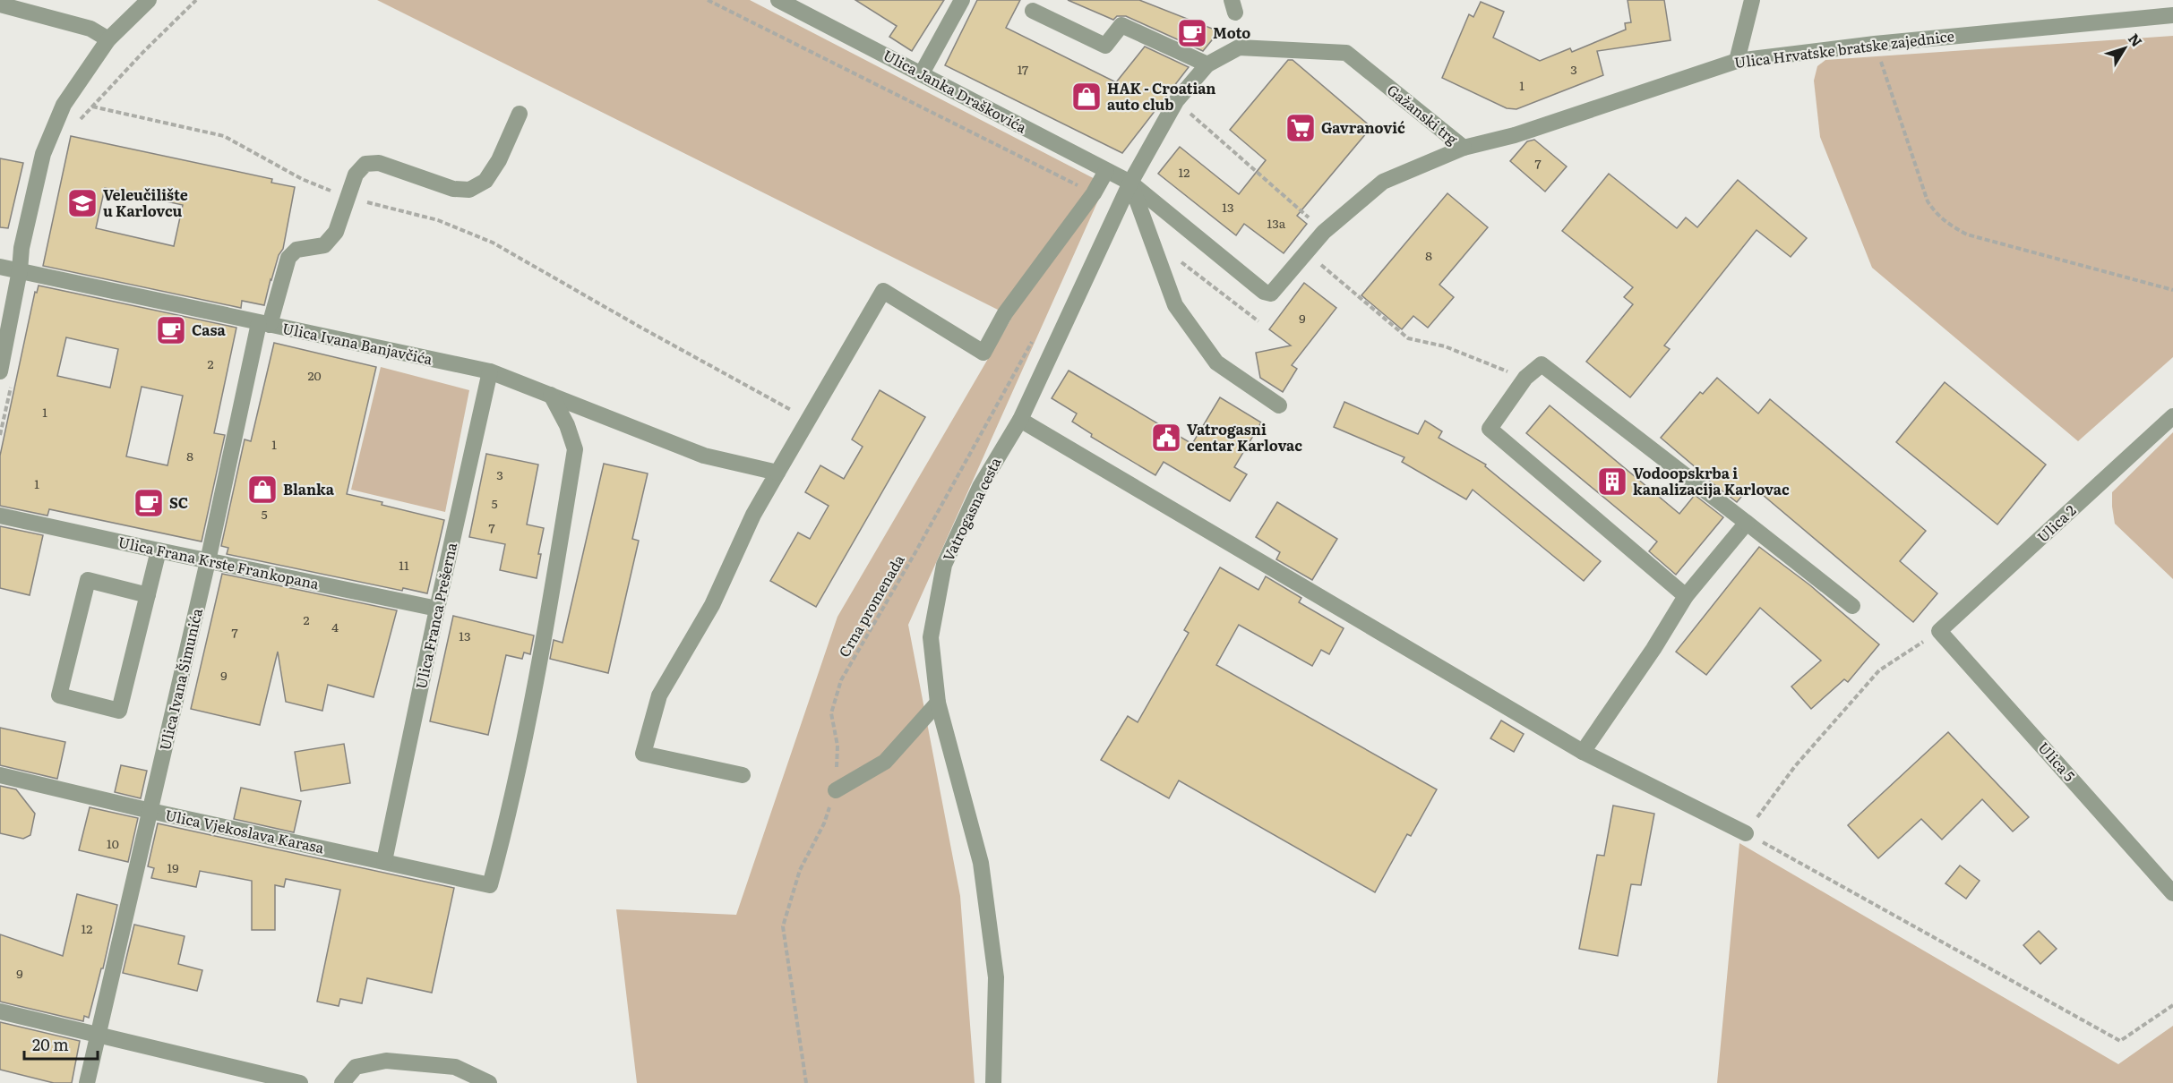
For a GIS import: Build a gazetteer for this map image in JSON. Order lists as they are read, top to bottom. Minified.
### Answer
{"streets":{"street":["Ulica Hrvatske bratske zajednice","Ulica Janka Draškovića","Gažanski trg","Ulica Ivana Banjavčića","Vatrogasna cesta","Ulica 2","Ulica Frana Krste Frankopana","Ulica Franca Prešerna","Ulica Ivana Šimunića","Ulica 5","Ulica Vjekoslava Karasa"],"path":["Crna promenada"]},"crossings":[["Ulica Hrvatske bratske zajednice","Gažanski trg"],["Ulica Janka Draškovića","Gažanski trg"],["Ulica Janka Draškovića","Vatrogasna cesta"],["Gažanski trg","Vatrogasna cesta"],["Ulica Ivana Banjavčića","Ulica Franca Prešerna"],["Ulica Ivana Banjavčića","Ulica Ivana Šimunića"],["Ulica Ivana Banjavčića","Ulica Vjekoslava Karasa"],["Ulica 2","Ulica 5"],["Ulica Frana Krste Frankopana","Ulica Franca Prešerna"],["Ulica Frana Krste Frankopana","Ulica Ivana Šimunića"],["Ulica Franca Prešerna","Ulica Vjekoslava Karasa"],["Ulica Ivana Šimunića","Ulica Vjekoslava Karasa"]],"places":{"cafe":["Moto","Casa","SC"],"shop":["HAK - Croatian auto club","Blanka"],"supermarket":["Gavranović"],"school or university":["Veleučilište u Karlovcu"],"public building":["Vatrogasni centar Karlovac"],"building":["Vodoopskrba i kanalizacija Karlovac"]},"house_numbers":["17","3","1","7","12","13","13a","8","9","2","20","1","1","8","3","1","5","5","7","11","2","4","7","13","9","10","19","12","9"],"scale_bar":"20 m","north":"top right"}
